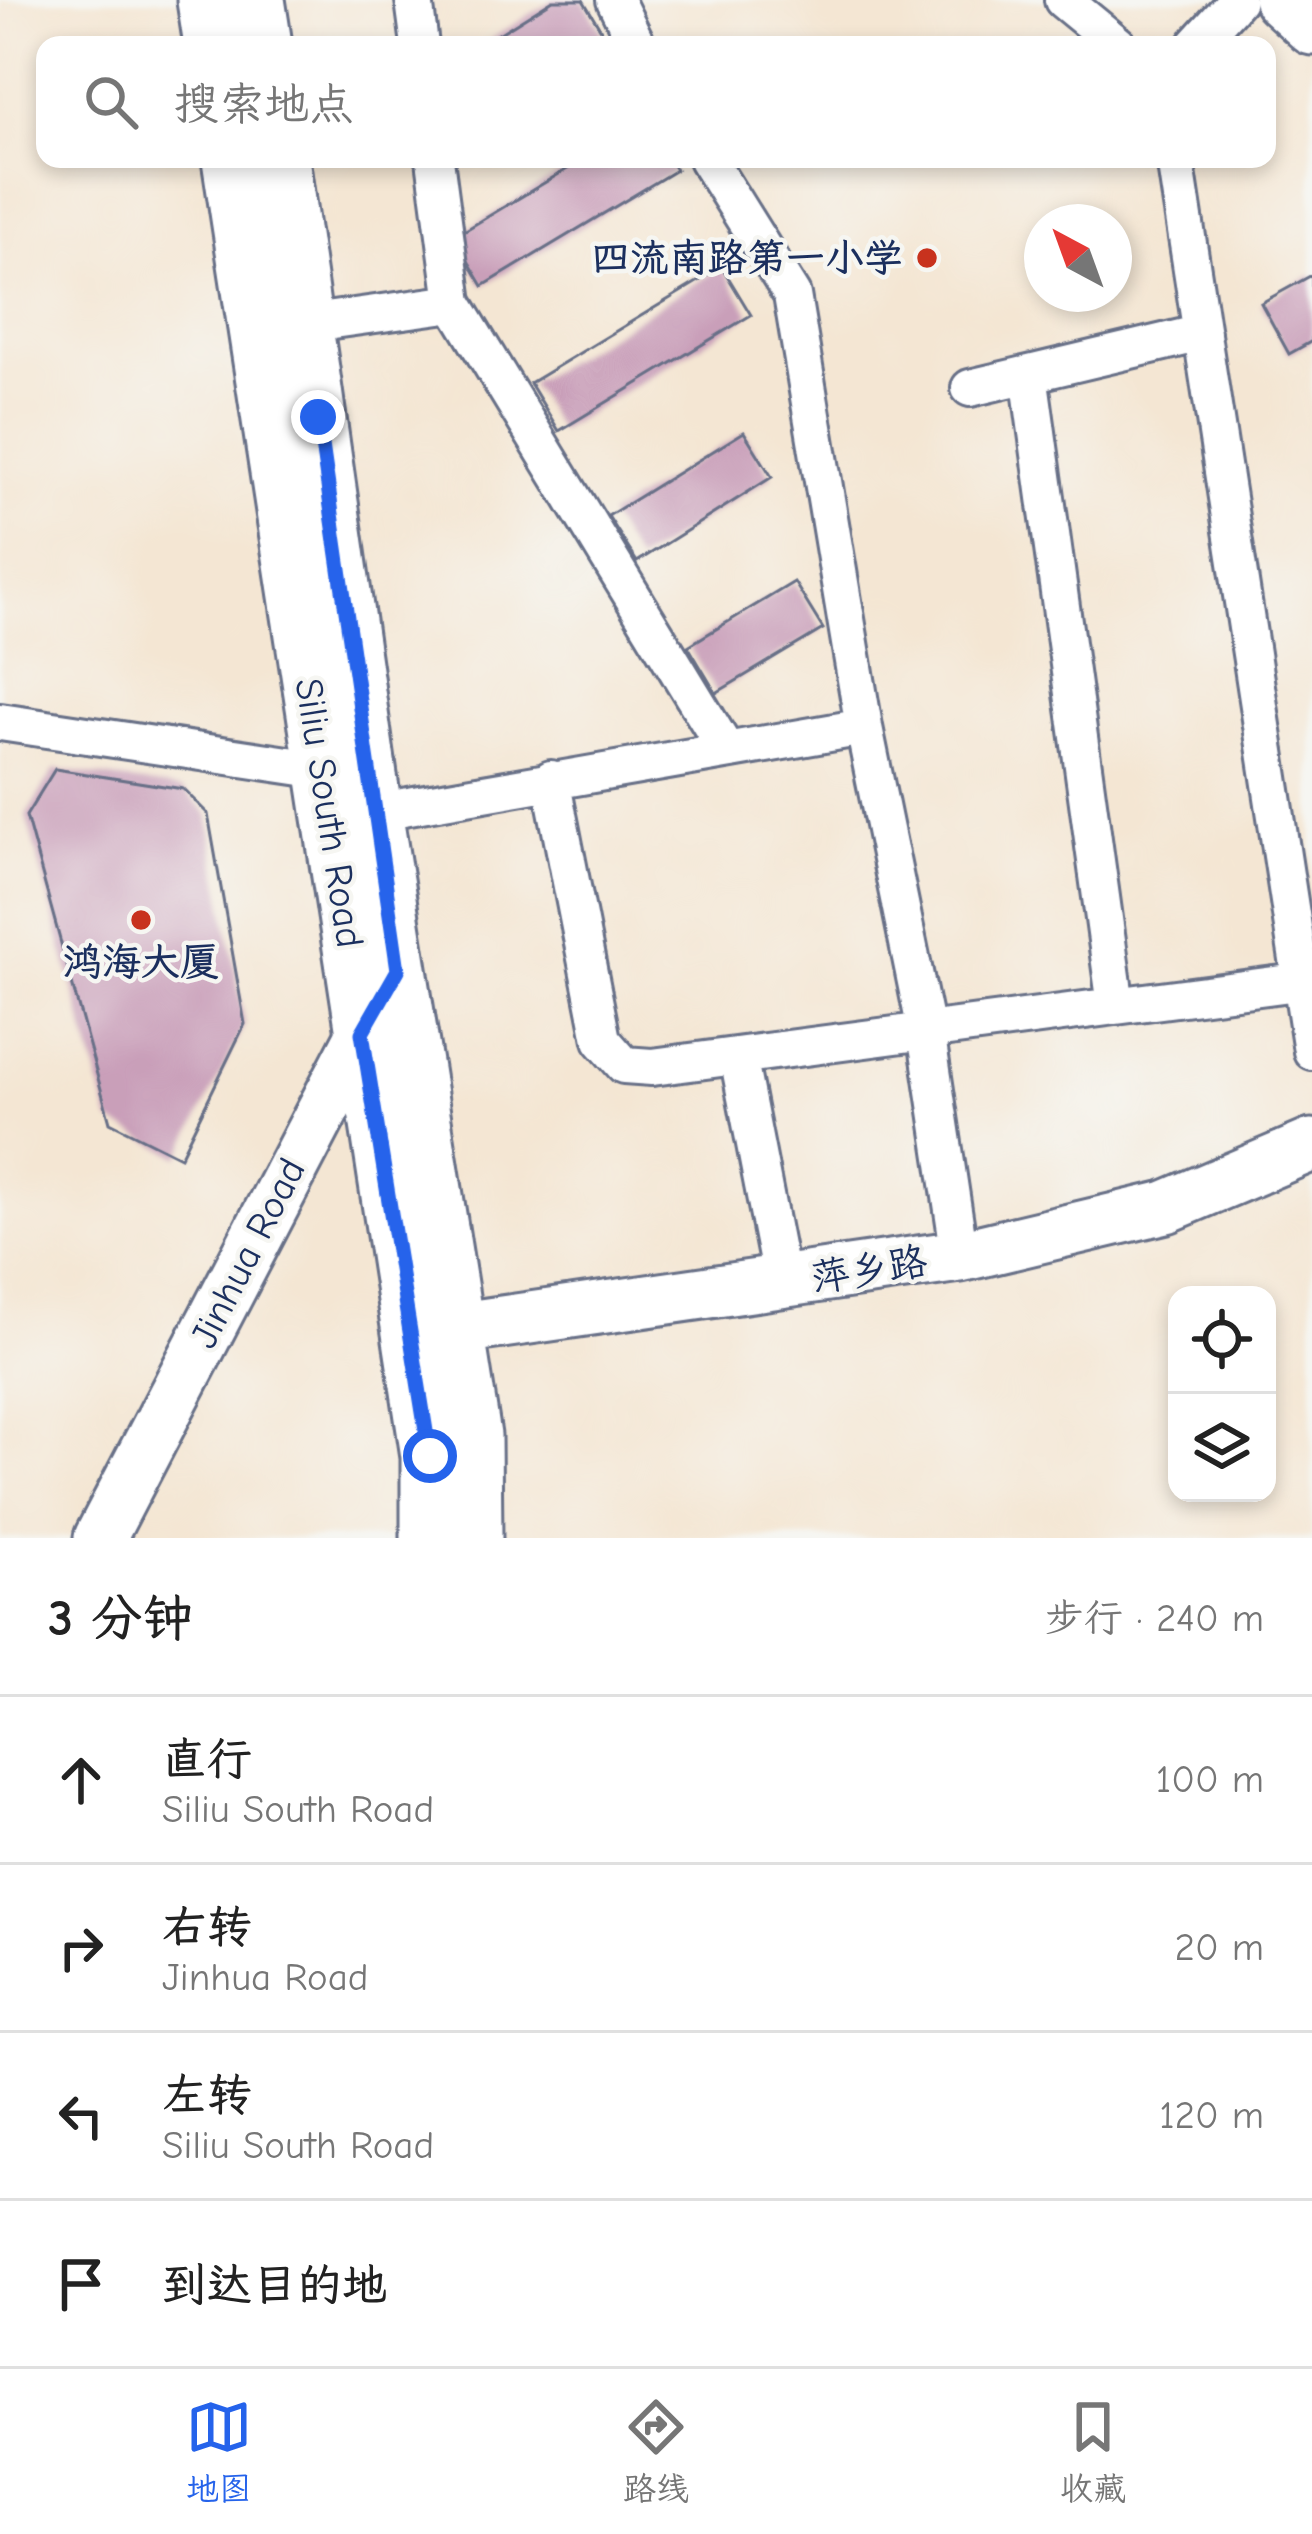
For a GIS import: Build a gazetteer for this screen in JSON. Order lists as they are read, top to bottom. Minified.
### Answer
{"streets":{"main road":["Siliu South Road","Jinhua Road","萍乡路"]},"crossings":[["Siliu South Road","Jinhua Road"],["Siliu South Road","萍乡路"]],"places":["四流南路第一小学","鸿海大厦"],"north":"top left","page":{"search":"搜索地点","heading":["3 分钟","步行 · 240 m"],"list":[["直行","Siliu South Road","100 m"],["右转","Jinhua Road","20 m"],["左转","Siliu South Road","120 m"],"到达目的地"],"nav":["地图","路线","收藏"]}}
